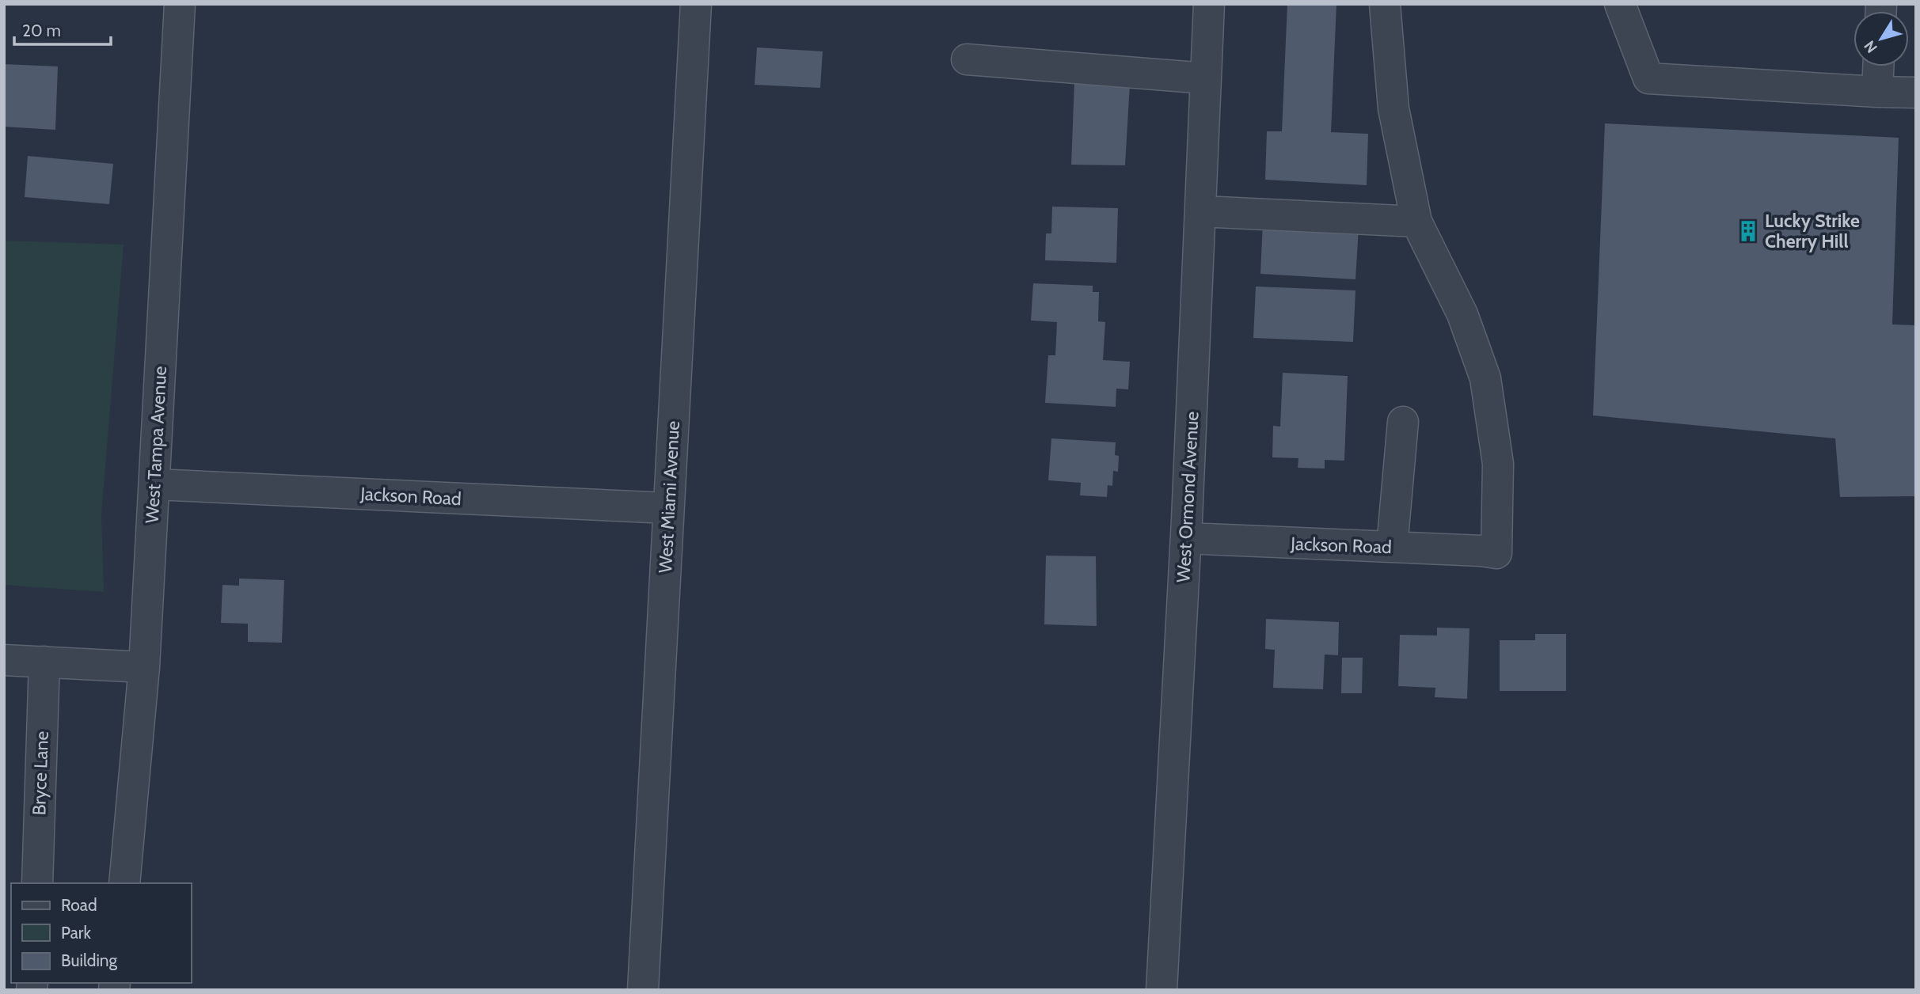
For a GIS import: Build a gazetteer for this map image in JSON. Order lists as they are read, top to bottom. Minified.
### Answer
{"streets":{"street":["West Tampa Avenue","Jackson Road","West Miami Avenue","West Ormond Avenue","Bryce Lane"]},"crossings":[["West Tampa Avenue","Jackson Road"],["Jackson Road","West Miami Avenue"],["Jackson Road","West Ormond Avenue"]],"places":{"building":["Lucky Strike Cherry Hill"]},"legend":["Road","Park","Building"],"scale_bar":"20 m","north":"bottom left"}
